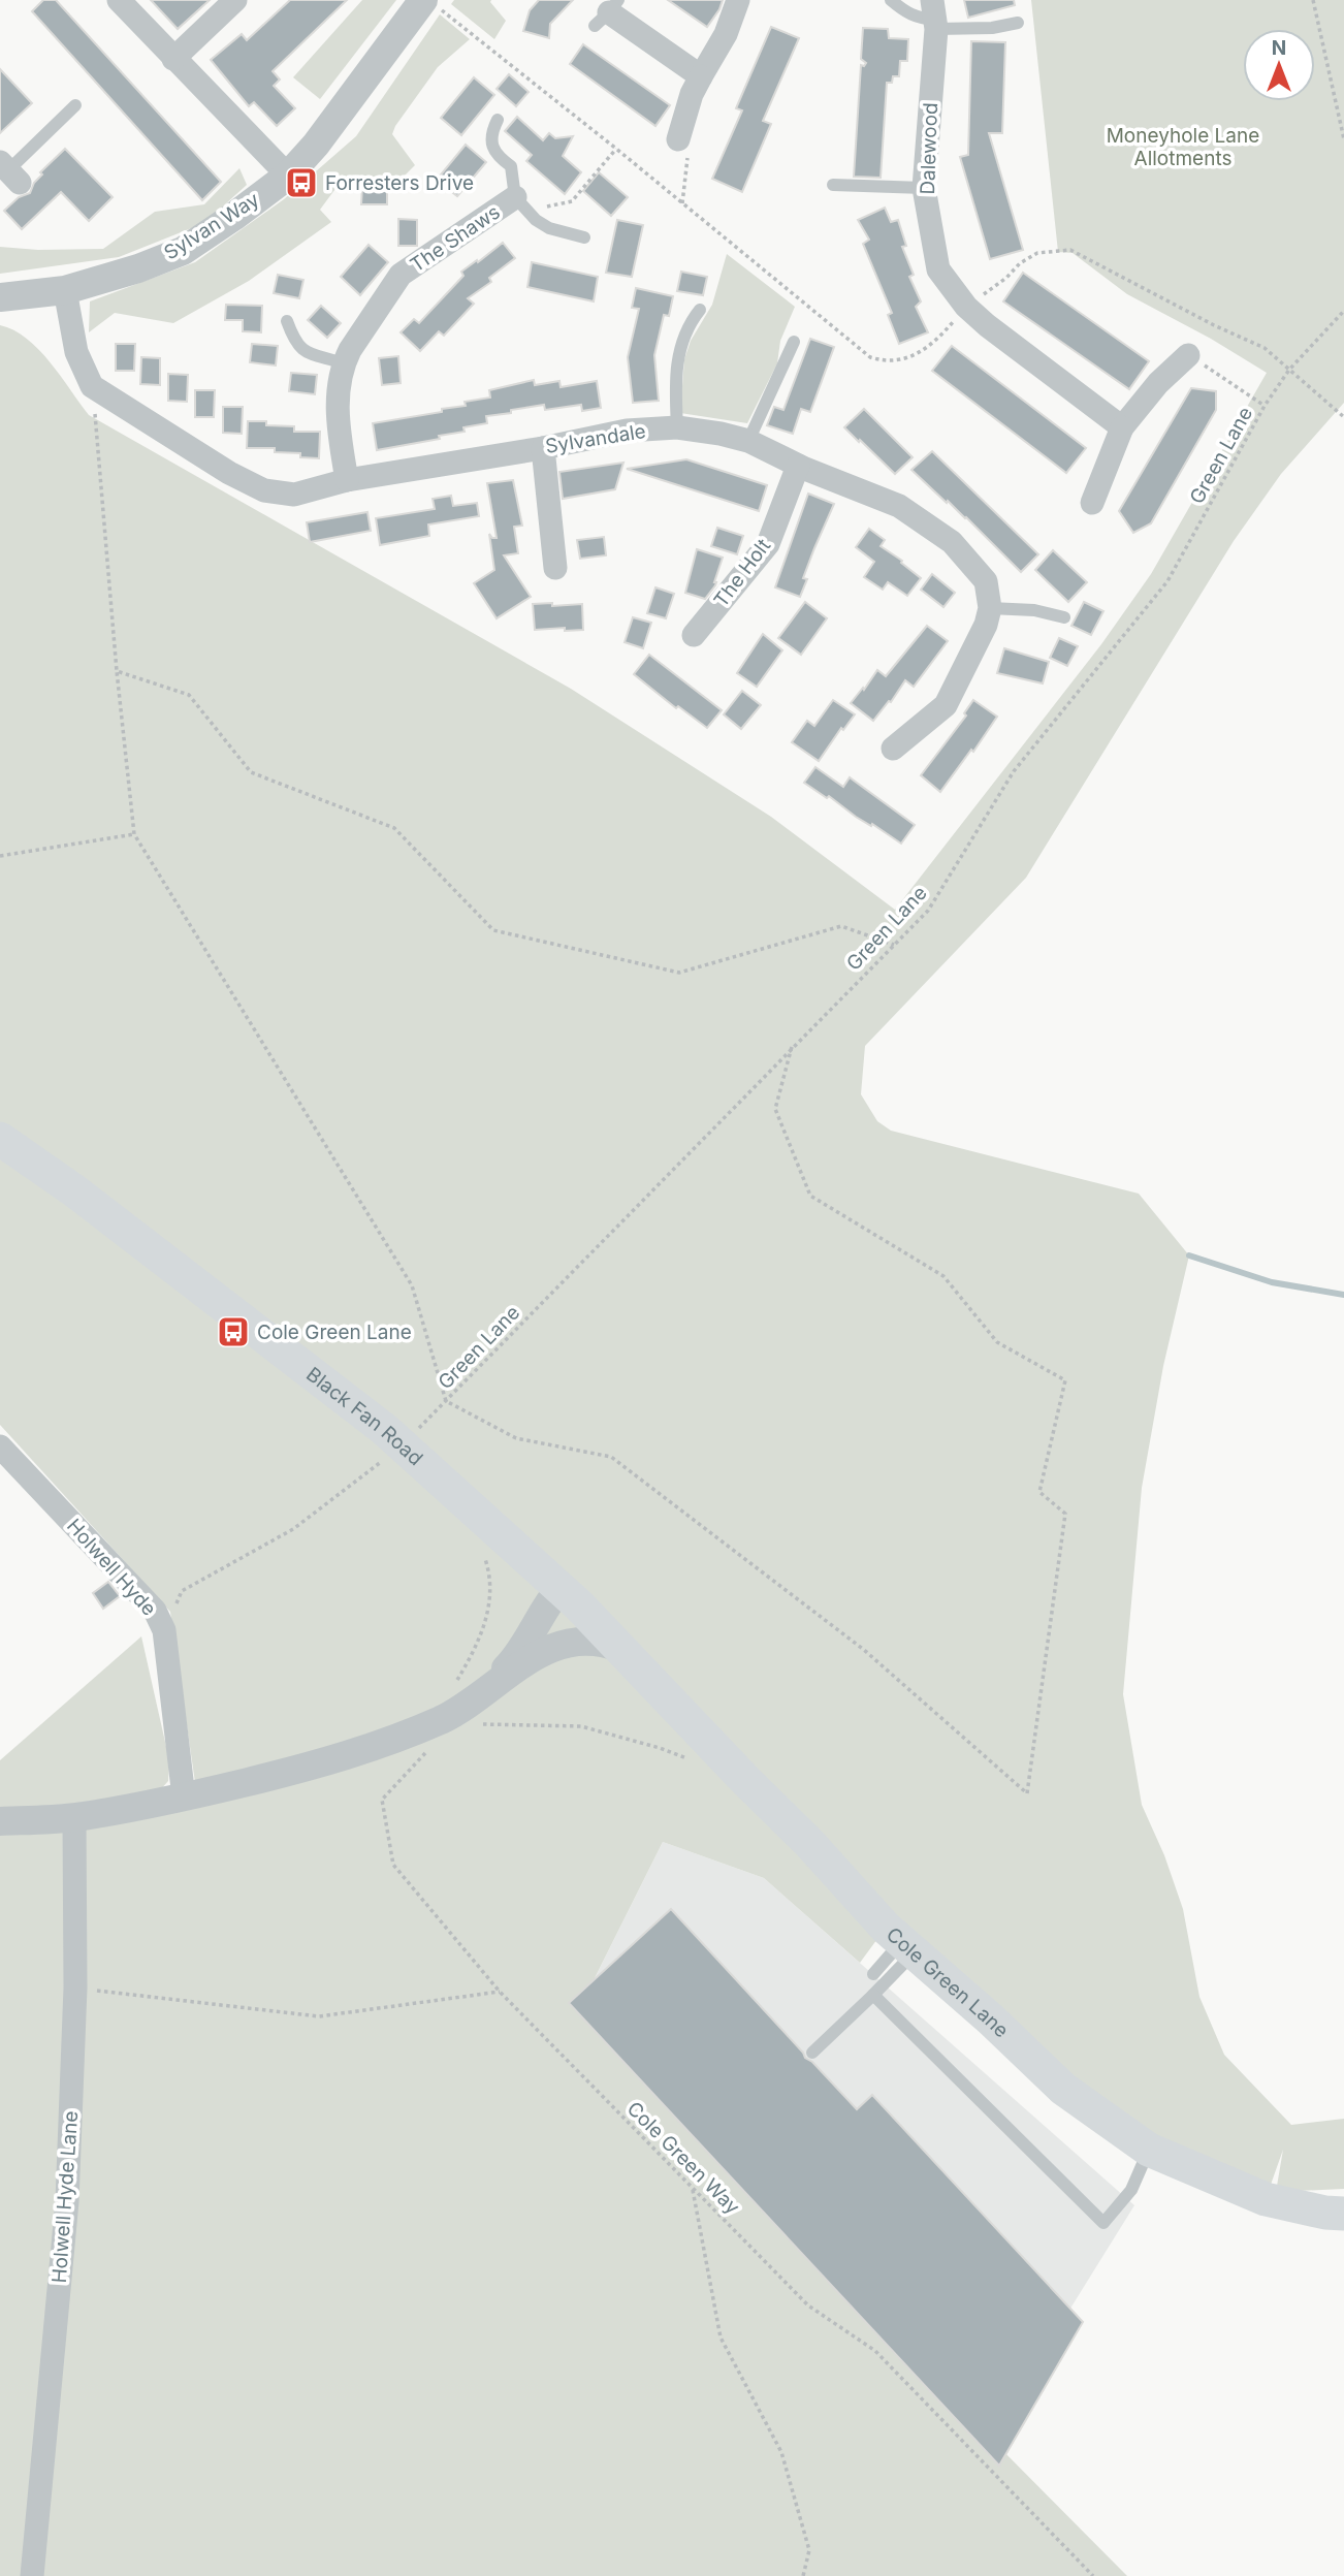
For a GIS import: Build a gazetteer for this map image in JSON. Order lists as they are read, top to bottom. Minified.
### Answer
{"streets":{"main road":["Black Fan Road","Cole Green Lane"],"street":["Dalewood","Sylvan Way","The Shaws","Sylvandale","The Holt","Holwell Hyde","Holwell Hyde Lane"],"path":["Green Lane","Cole Green Way"]},"crossings":[["The Shaws","Sylvandale"],["Sylvandale","The Holt"],["Black Fan Road","Cole Green Lane"]],"parks":["Moneyhole Lane Allotments"],"places":{"bus stop":["Forresters Drive","Cole Green Lane"]},"north":"top"}
